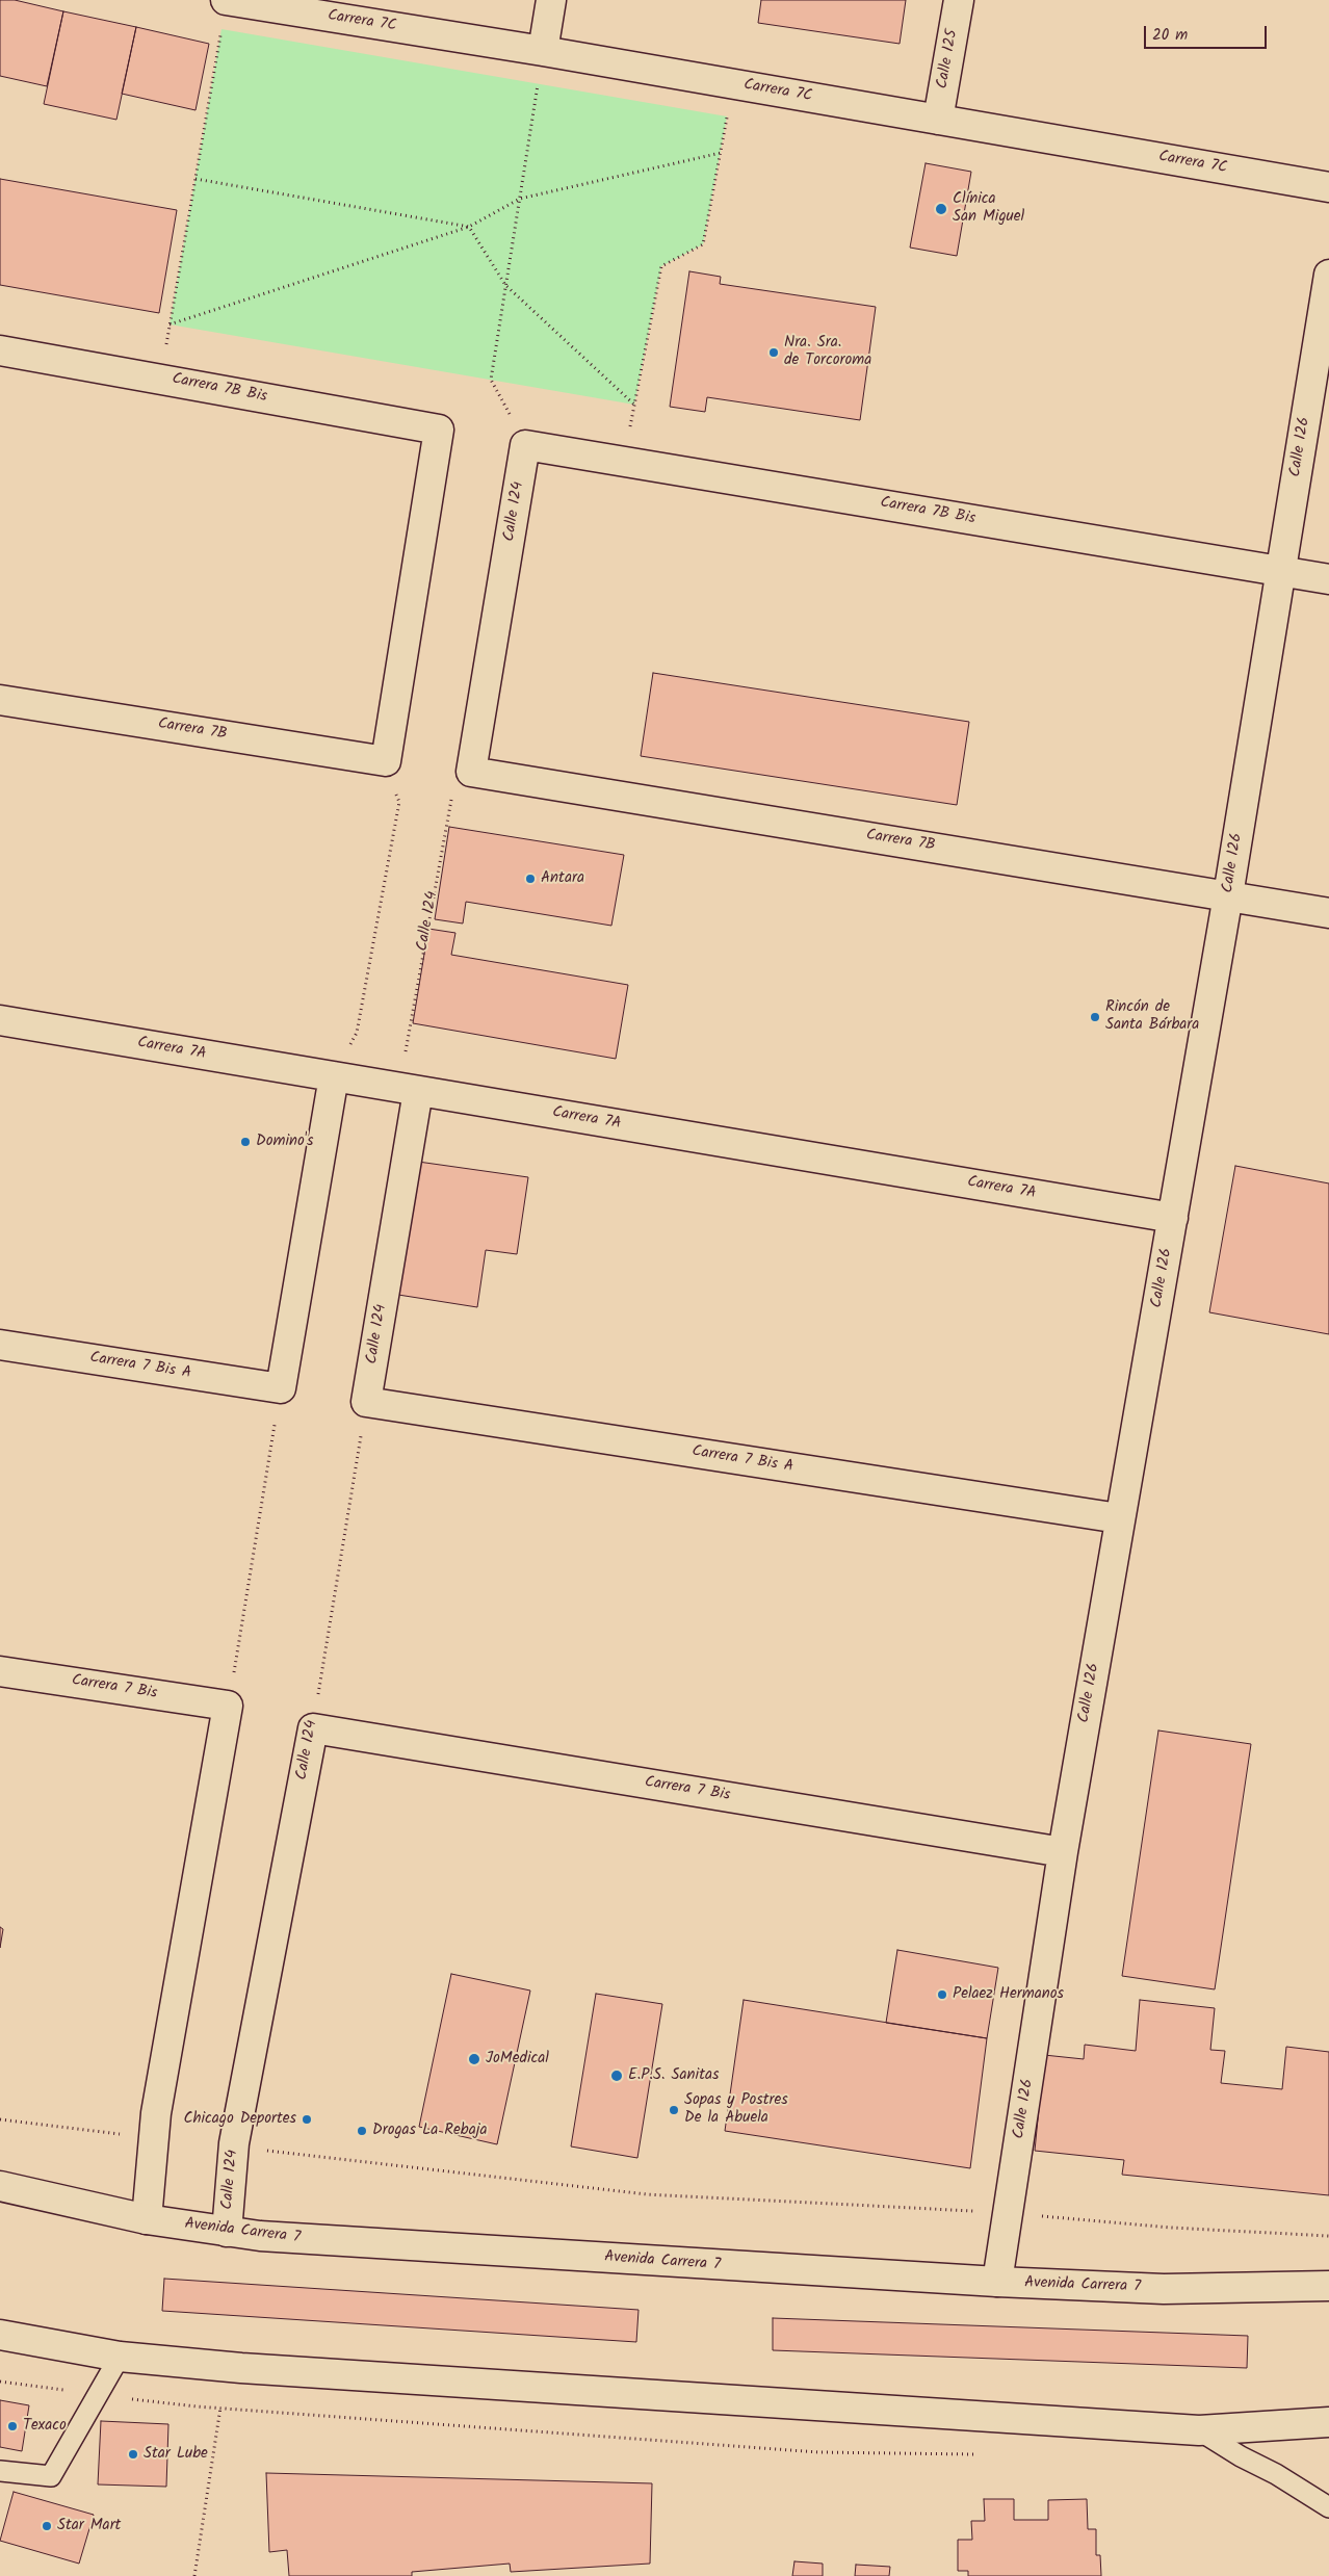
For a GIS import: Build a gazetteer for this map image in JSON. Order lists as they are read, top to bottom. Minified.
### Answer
{"streets":{"street":["Carrera 7C","Calle 125","Carrera 7B Bis","Calle 126","Calle 124","Carrera 7B","Carrera 7A","Carrera 7 Bis A","Carrera 7 Bis","Avenida Carrera 7"]},"crossings":[["Carrera 7C","Calle 125"],["Carrera 7B Bis","Calle 126"],["Carrera 7B Bis","Calle 124"],["Carrera 7B Bis","Carrera 7B"],["Calle 126","Carrera 7B"],["Calle 126","Carrera 7A"],["Calle 126","Carrera 7 Bis A"],["Calle 126","Carrera 7 Bis"],["Calle 126","Avenida Carrera 7"],["Calle 124","Carrera 7B"],["Calle 124","Carrera 7A"],["Calle 124","Carrera 7 Bis A"],["Calle 124","Carrera 7 Bis"],["Calle 124","Avenida Carrera 7"]],"places":["Clínica San Miguel","Nra. Sra. de Torcoroma","Antara","Rincón de Santa Bárbara","Domino's","Pelaez Hermanos","JoMedical","E.P.S. Sanitas","Sopas y Postres De la Abuela","Chicago Deportes","Drogas La Rebaja","Texaco","Star Lube","Star Mart"],"scale_bar":"20 m"}
